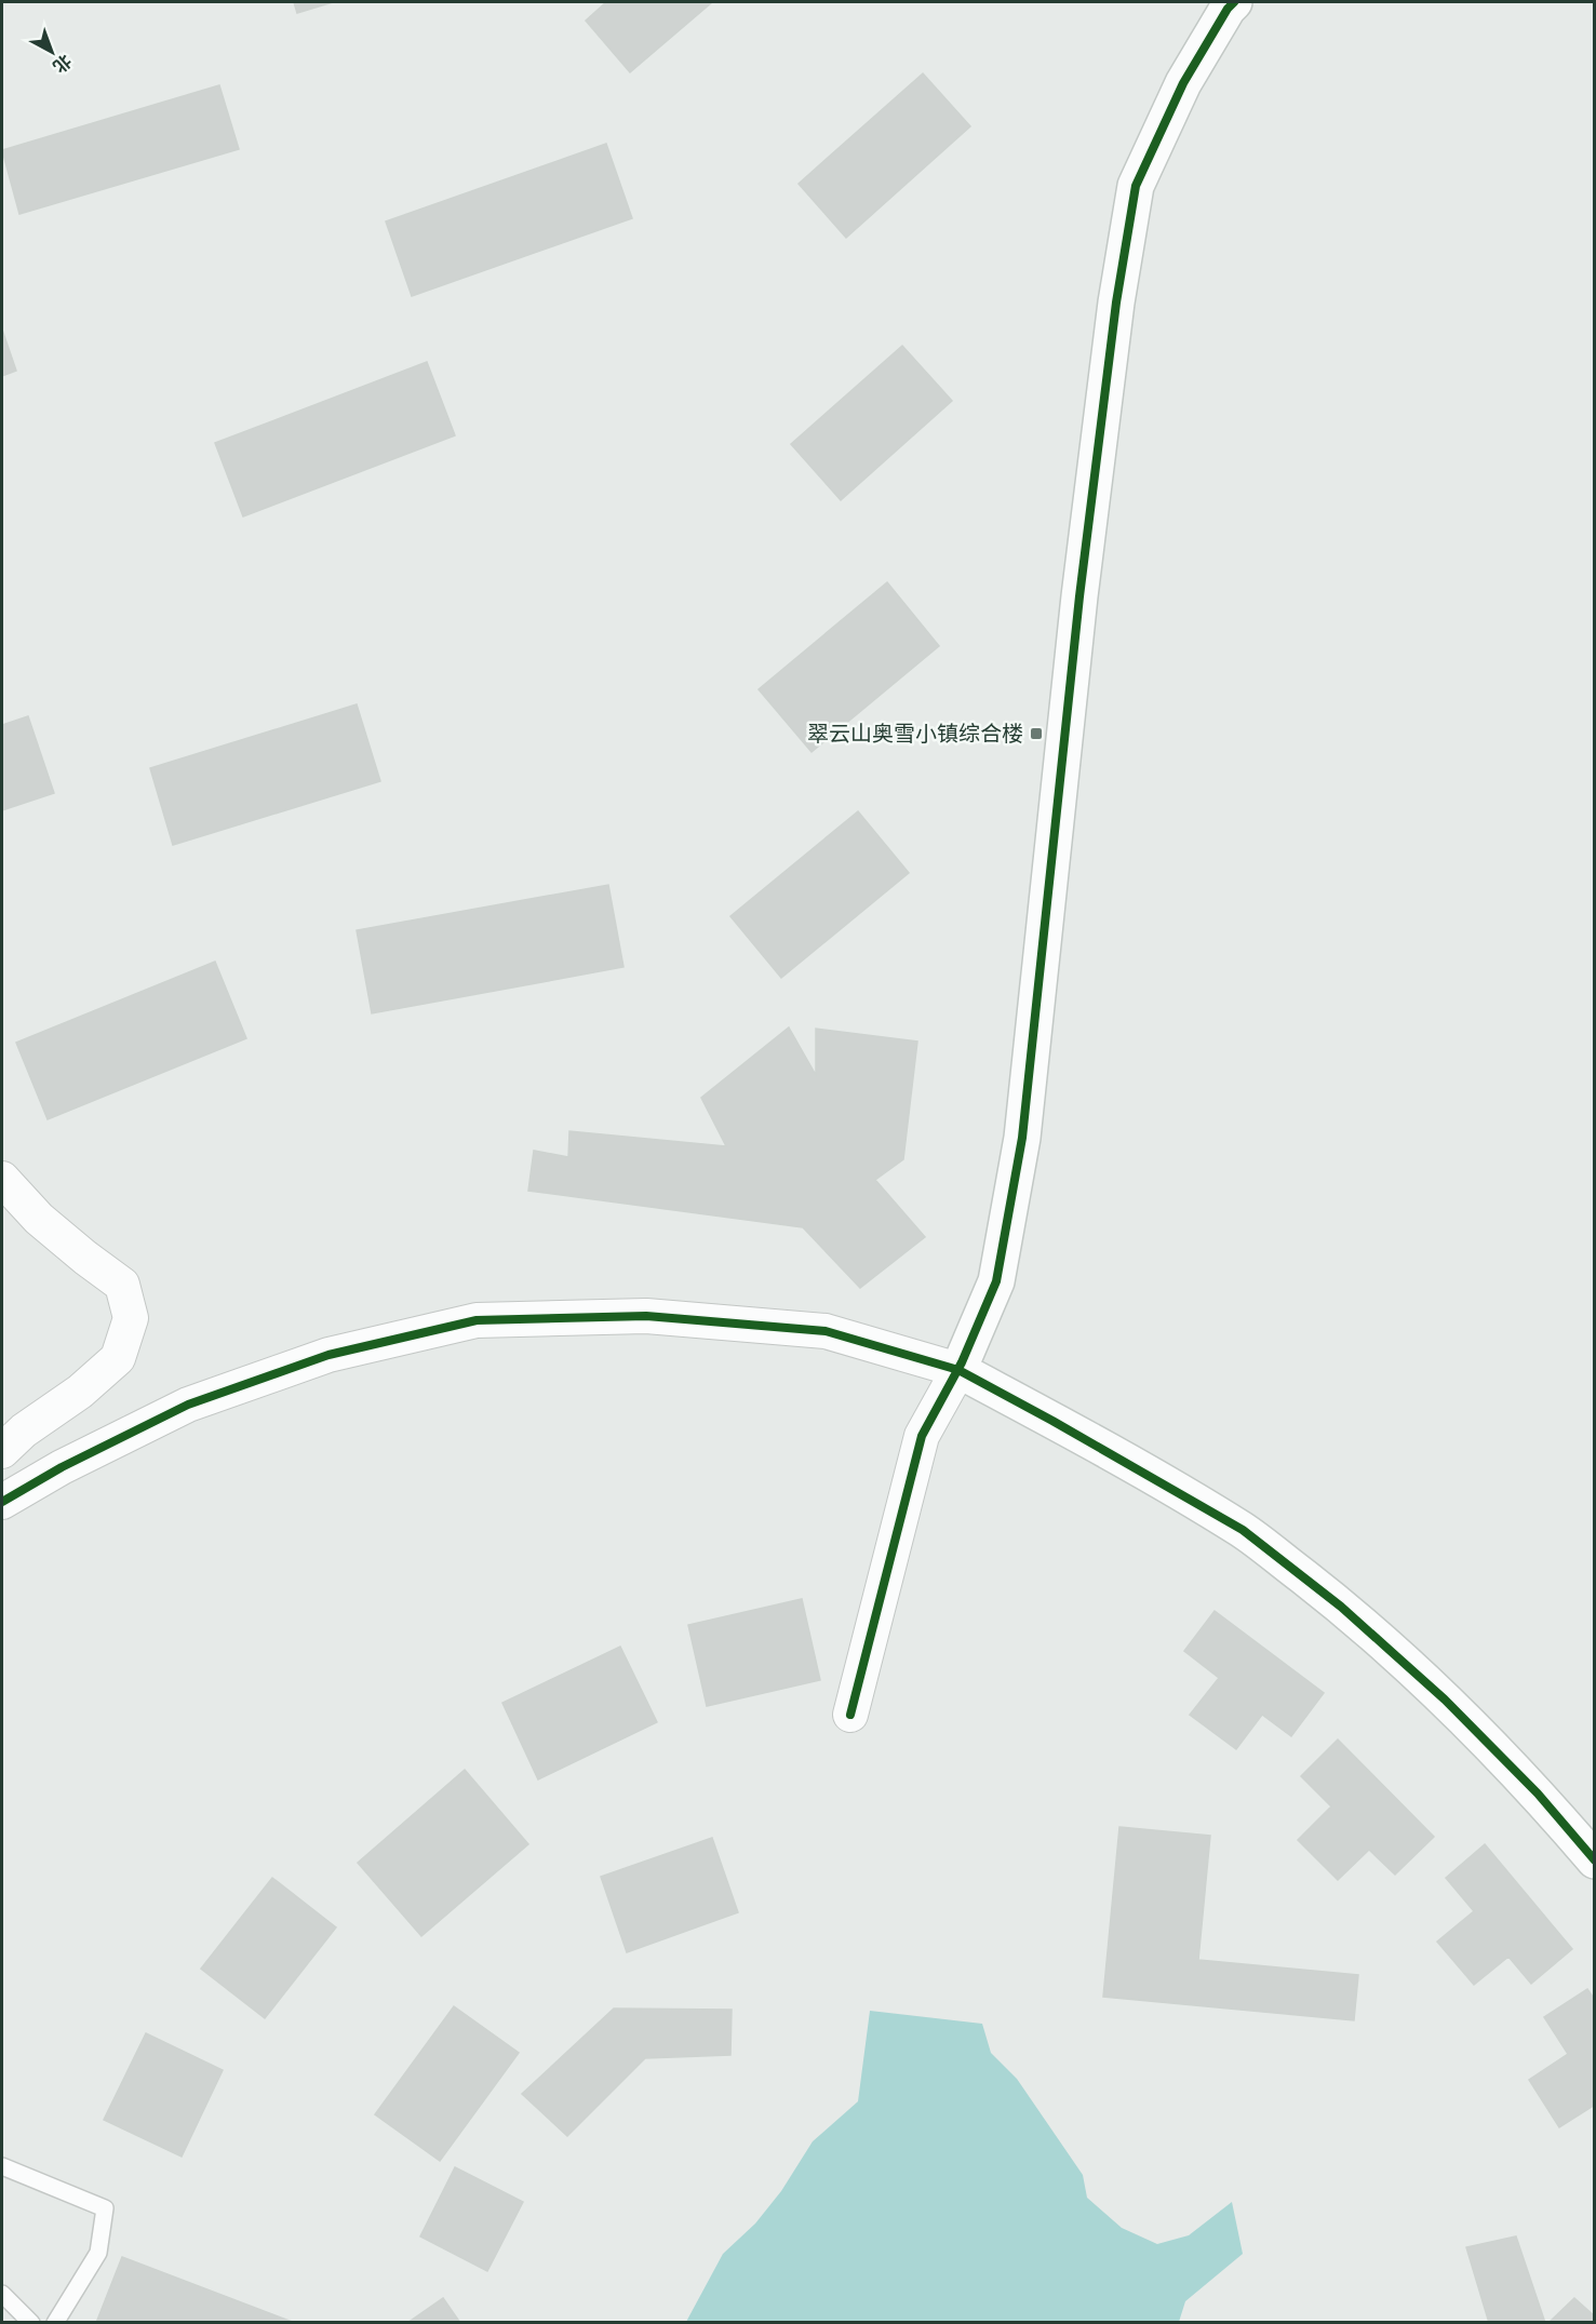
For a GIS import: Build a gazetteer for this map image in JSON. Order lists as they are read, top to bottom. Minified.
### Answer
{"places":{"transit":["翠云山奥雪小镇综合楼"]},"north":"bottom right"}
